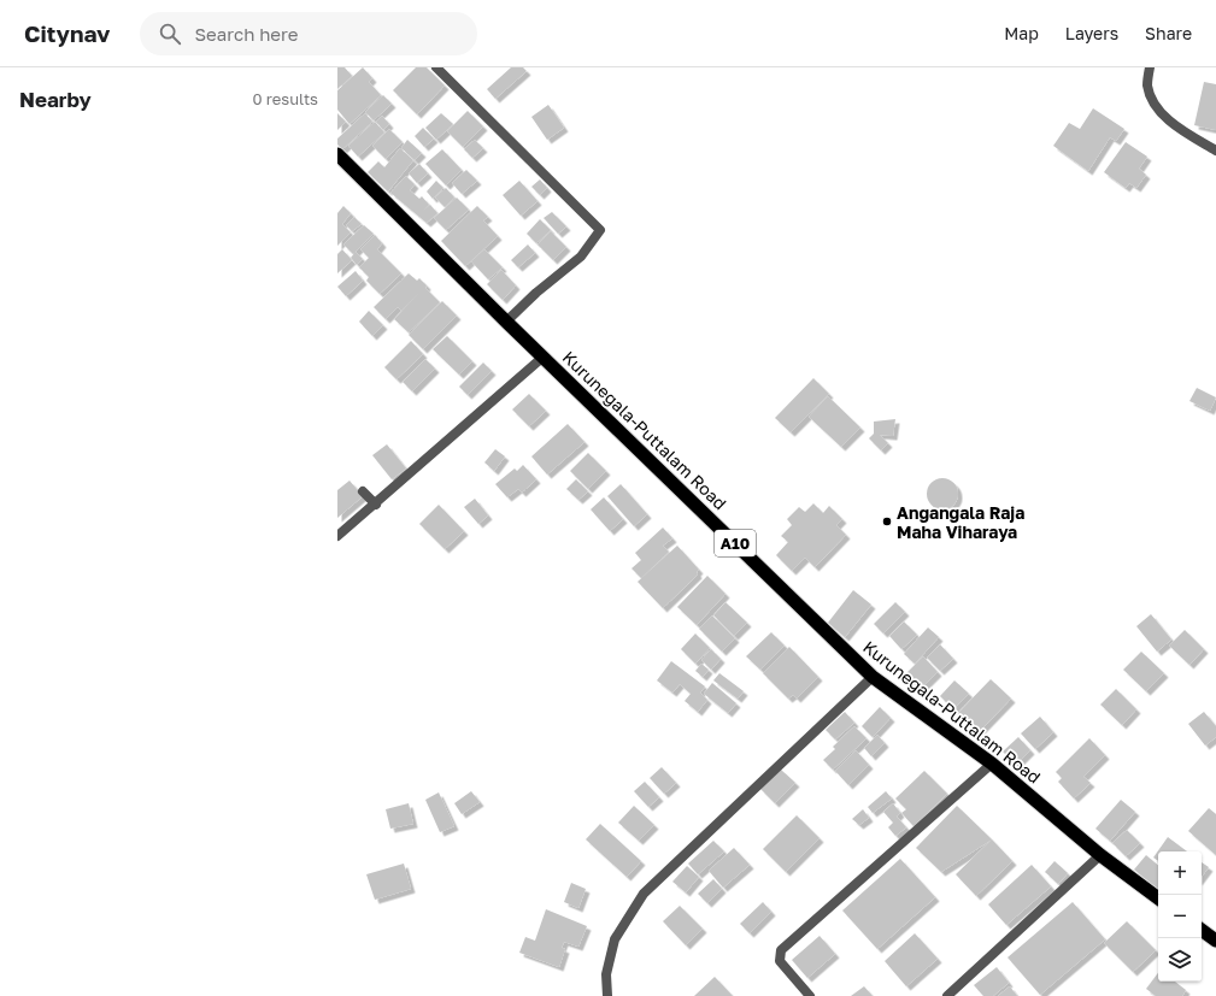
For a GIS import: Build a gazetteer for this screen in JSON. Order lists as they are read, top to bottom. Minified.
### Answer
{"streets":{"highway":["Kurunegala-Puttalam Road","A10"]},"places":["Angangala Raja Maha Viharaya"],"page":{"header":"Citynav","search":"Search here","nav":["Map","Layers","Share"],"heading":["Nearby","0 results"],"map_buttons":["+","−"]}}
